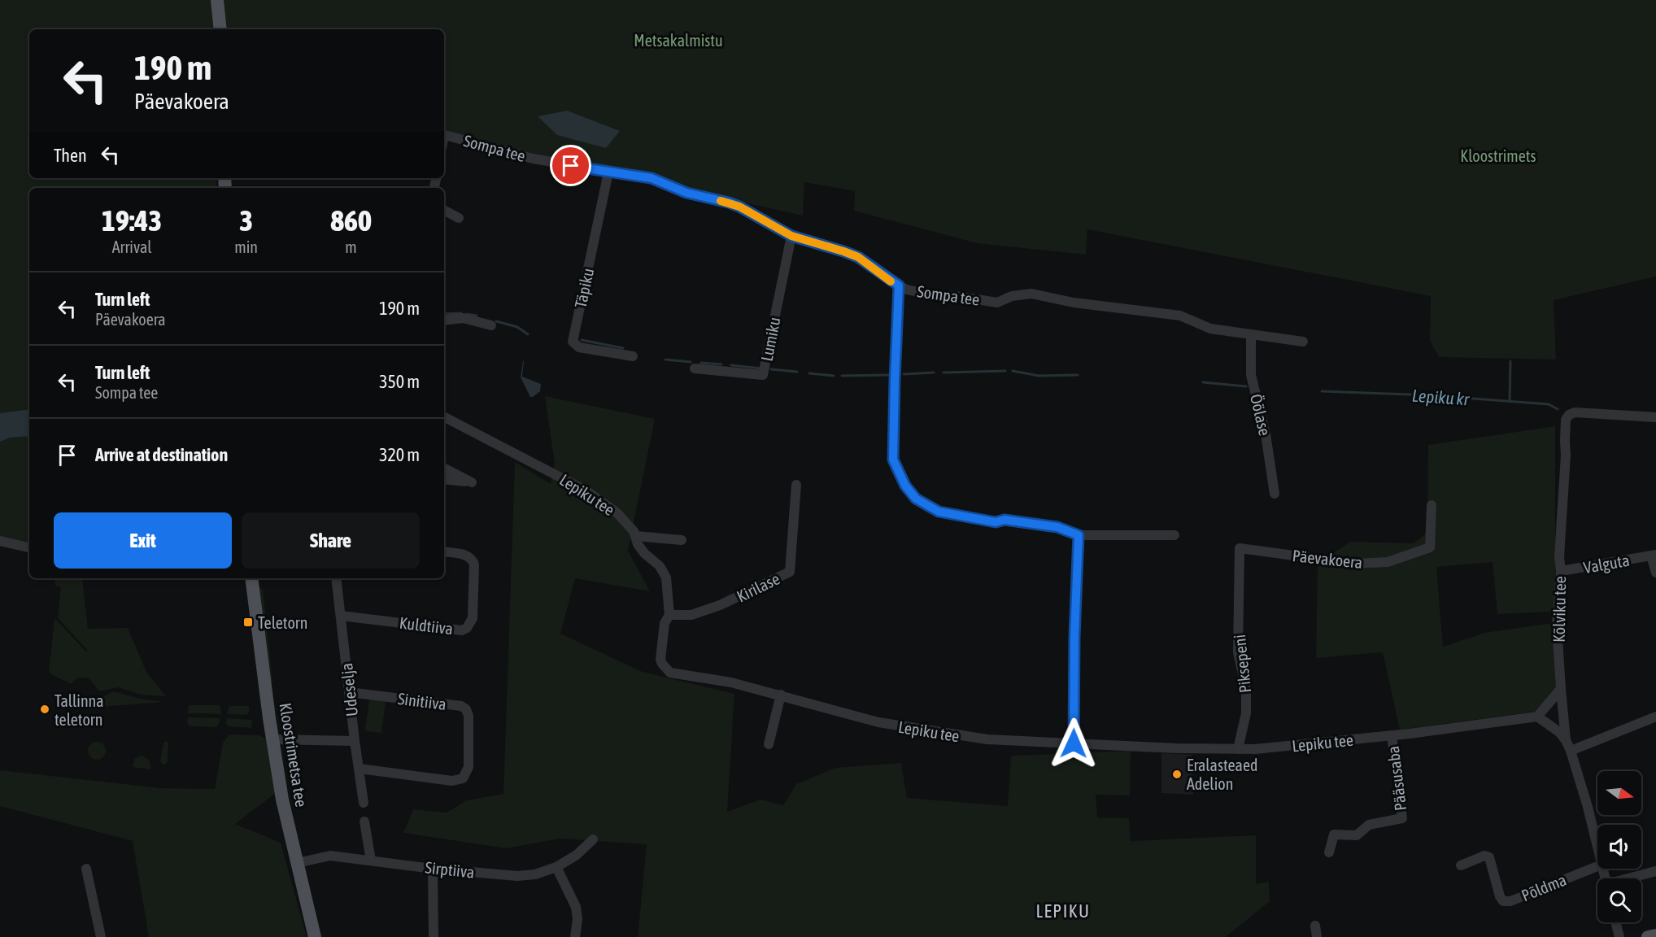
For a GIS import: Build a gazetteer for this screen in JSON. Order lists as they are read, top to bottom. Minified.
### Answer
{"streets":{"main road":["Kloostrimetsa tee"],"street":["Sompa tee","Täpiku","Lumiku","Öölase","Lepiku tee","Päevakoera","Valguta","Kirilase","Kõlviku tee","Kuldtiiva","Piksepeni","Udeselja","Sinitiiva","Pääsusaba","Sirptiiva","Põldma"]},"crossings":[["Sompa tee","Täpiku"],["Sompa tee","Lumiku"],["Sompa tee","Öölase"],["Lepiku tee","Kirilase"],["Lepiku tee","Piksepeni"],["Lepiku tee","Pääsusaba"],["Päevakoera","Piksepeni"],["Valguta","Kõlviku tee"],["Kuldtiiva","Udeselja"],["Udeselja","Sinitiiva"],["Kloostrimetsa tee","Sirptiiva"]],"districts":["LEPIKU"],"water":["Lepiku kr"],"parks":["Metsakalmistu","Kloostrimets"],"places":{"transit":["Teletorn"],"other":["Tallinna teletorn","Eralasteaed Adelion"]},"north":"right","page":{"turn":["190 m","Päevakoera"],"then":"Then","eta":["19:43","Arrival","3","min","860","m"],"list":[{"name":"Turn left","note":"Päevakoera","value":"190 m"},{"name":"Turn left","note":"Sompa tee","value":"350 m"},{"name":"Arrive at destination","value":"320 m"}],"buttons":["Exit","Share"]}}
